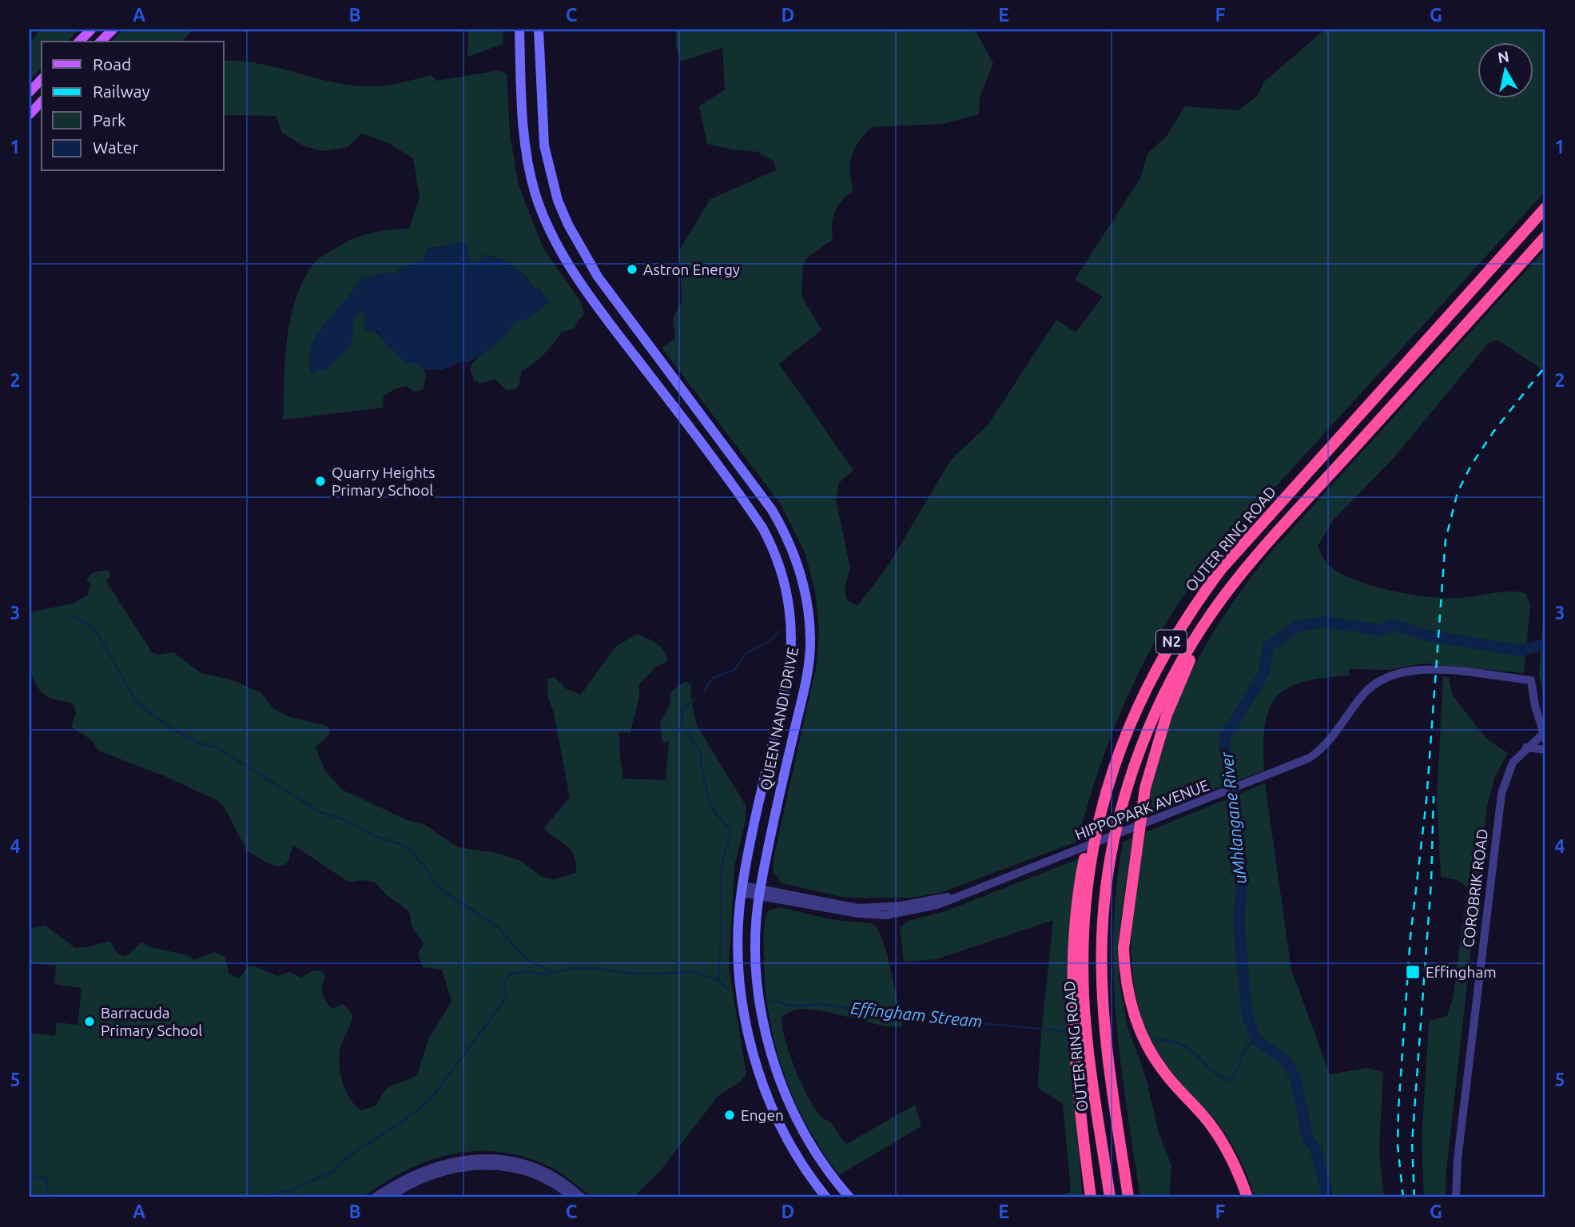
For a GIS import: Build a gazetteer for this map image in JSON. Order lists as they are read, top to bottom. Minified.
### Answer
{"streets":{"highway":["OUTER RING ROAD","N2"],"main road":["QUEEN NANDI DRIVE"],"street":["HIPPOPARK AVENUE","COROBRIK ROAD"]},"crossings":[["QUEEN NANDI DRIVE","HIPPOPARK AVENUE"],["HIPPOPARK AVENUE","COROBRIK ROAD"]],"water":["uMhlangane River","Effingham Stream"],"places":{"other":["Astron Energy","Quarry Heights Primary School","Barracuda Primary School","Engen"],"transit":["Effingham"]},"legend":["Road","Railway","Park","Water"],"north":"top","grid":{"columns":["A","B","C","D","E","F","G"],"rows":["1","2","3","4","5"]}}
